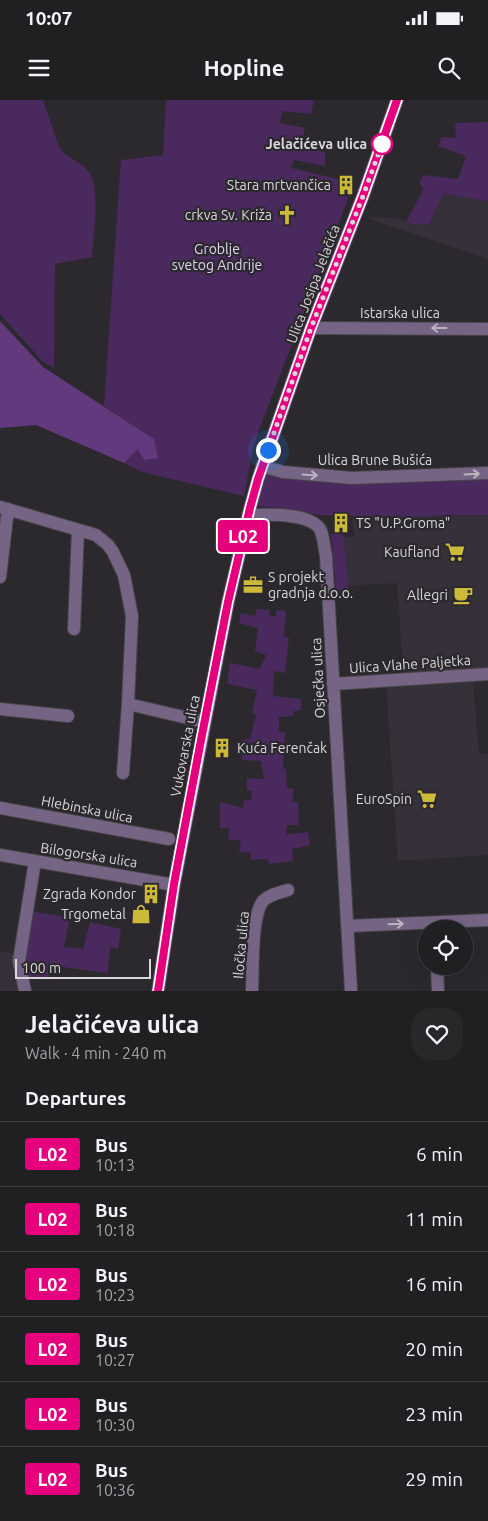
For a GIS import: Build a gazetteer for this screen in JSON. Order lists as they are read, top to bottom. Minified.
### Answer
{"streets":{"main road":["Ulica Josipa Jelačića","Vukovarska ulica"],"street":["Istarska ulica","Ulica Brune Bušića","Ulica Vlahe Paljetka","Osječka ulica","Hlebinska ulica","Bilogorska ulica","Iločka ulica"]},"crossings":[["Ulica Josipa Jelačića","Istarska ulica"],["Ulica Josipa Jelačića","Ulica Brune Bušića"],["Ulica Josipa Jelačića","Vukovarska ulica"],["Ulica Vlahe Paljetka","Osječka ulica"],["Osječka ulica","Vukovarska ulica"],["Vukovarska ulica","Bilogorska ulica"]],"one_way":["Istarska ulica","Ulica Brune Bušića"],"parks":["Groblje svetog Andrije"],"places":{"other":["Jelačićeva ulica"],"building":["Stara mrtvančica","TS \"U.P.Groma\"","Kuća Ferenčak","Zgrada Kondor"],"church":["crkva Sv. Križa"],"supermarket":["Kaufland","EuroSpin"],"office":["S projekt gradnja d.o.o."],"cafe":["Allegri"],"shop":["Trgometal"]},"lines":["bus line L02"],"scale_bar":"100 m","page":{"status":"10:07","header":"Hopline","on_map":"L02","scale":"100 m","heading":[["Jelačićeva ulica","Walk · 4 min · 240 m"],"Departures"],"list":[{"mark":"L02","name":"Bus","note":"10:13","value":"6 min"},{"mark":"L02","name":"Bus","note":"10:18","value":"11 min"},{"mark":"L02","name":"Bus","note":"10:23","value":"16 min"},{"mark":"L02","name":"Bus","note":"10:27","value":"20 min"},{"mark":"L02","name":"Bus","note":"10:30","value":"23 min"},{"mark":"L02","name":"Bus","note":"10:36","value":"29 min"}]}}
